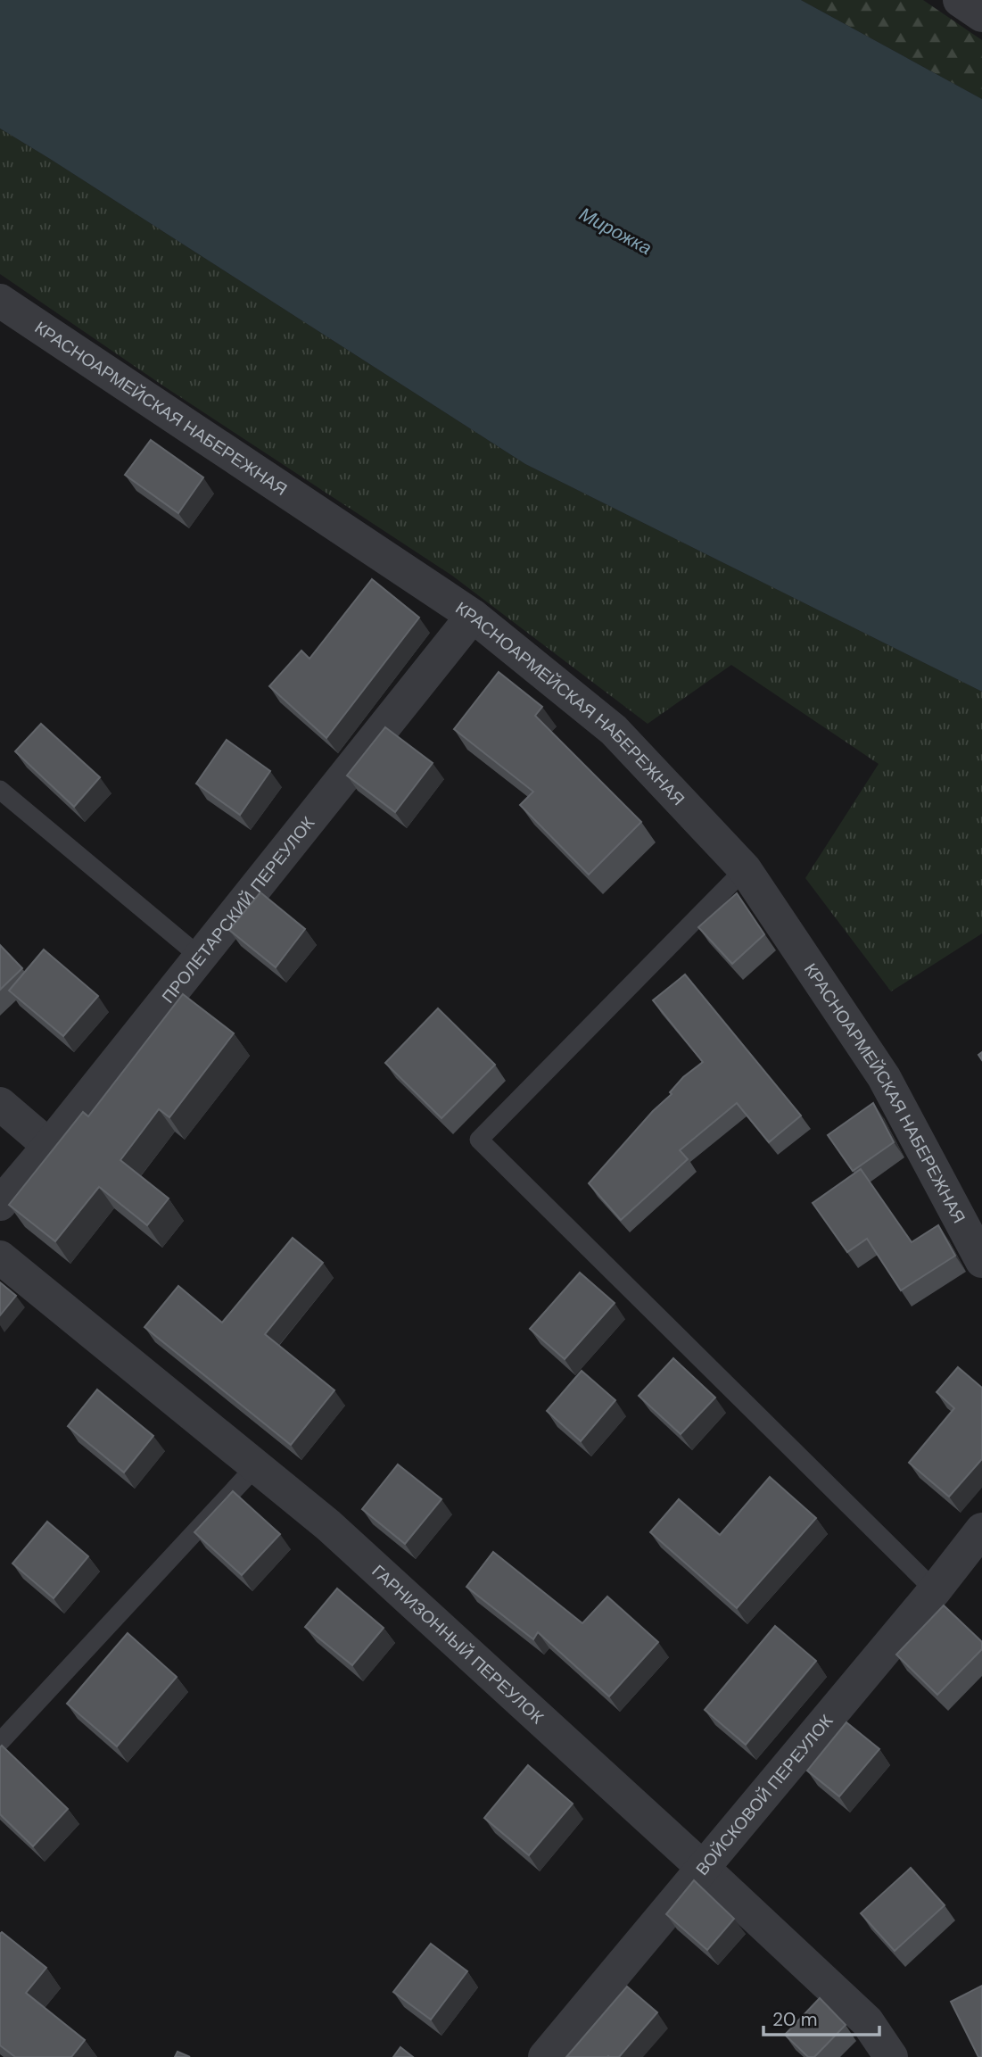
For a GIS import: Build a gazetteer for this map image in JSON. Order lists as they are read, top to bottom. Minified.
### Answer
{"streets":{"street":["КРАСНОАРМЕЙСКАЯ НАБЕРЕЖНАЯ","ПРОЛЕТАРСКИЙ ПЕРЕУЛОК","ГАРНИЗОННЫЙ ПЕРЕУЛОК","ВОЙСКОВОЙ ПЕРЕУЛОК"]},"crossings":[["КРАСНОАРМЕЙСКАЯ НАБЕРЕЖНАЯ","ПРОЛЕТАРСКИЙ ПЕРЕУЛОК"],["ГАРНИЗОННЫЙ ПЕРЕУЛОК","ВОЙСКОВОЙ ПЕРЕУЛОК"]],"water":["Мирожка"],"scale_bar":"20 m"}
